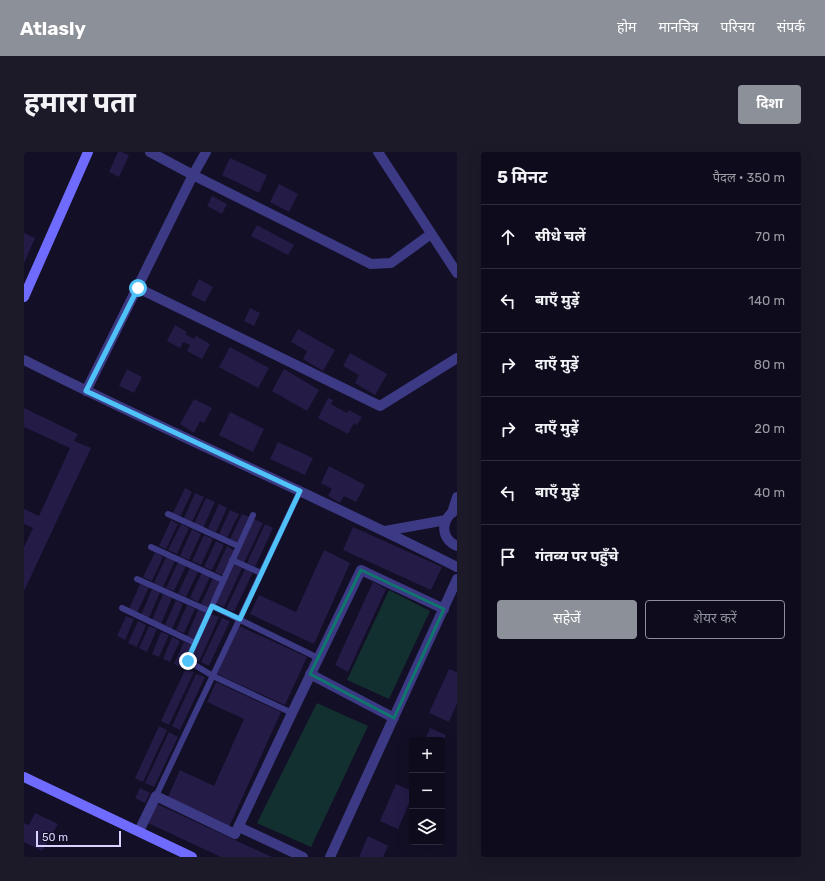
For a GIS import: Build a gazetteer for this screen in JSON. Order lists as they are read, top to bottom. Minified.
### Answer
{"scale_bar":"50 m","page":{"header":"Atlasly","nav":["होम","मानचित्र","परिचय","संपर्क"],"buttons":["दिशा",["सहेजें","शेयर करें"]],"title":"हमारा पता","heading":["5 मिनट","पैदल · 350 m"],"list":[["सीधे चलें","70 m"],["बाएँ मुड़ें","140 m"],["दाएँ मुड़ें","80 m"],["दाएँ मुड़ें","20 m"],["बाएँ मुड़ें","40 m"],"गंतव्य पर पहुँचे"],"map_buttons":["+","−"],"scale":"50 m"}}
